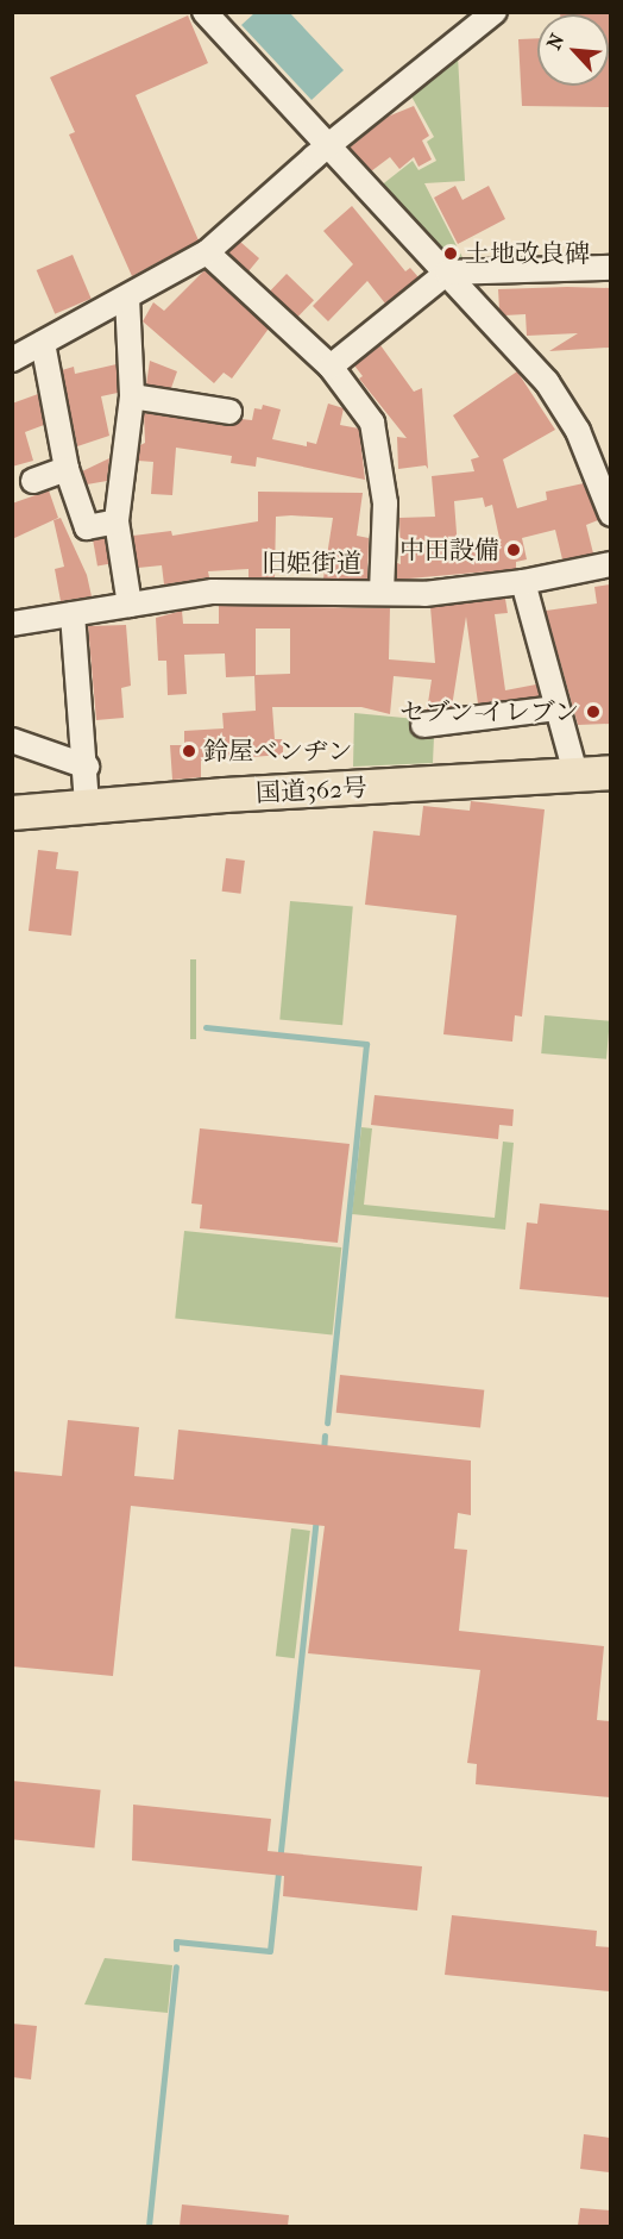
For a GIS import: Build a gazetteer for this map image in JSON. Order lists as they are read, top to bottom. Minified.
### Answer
{"streets":{"highway":["国道362号"],"street":["旧姫街道"]},"places":["土地改良碑","中田設備","セブン-イレブン","鈴屋ベンヂン"],"north":"top left"}
